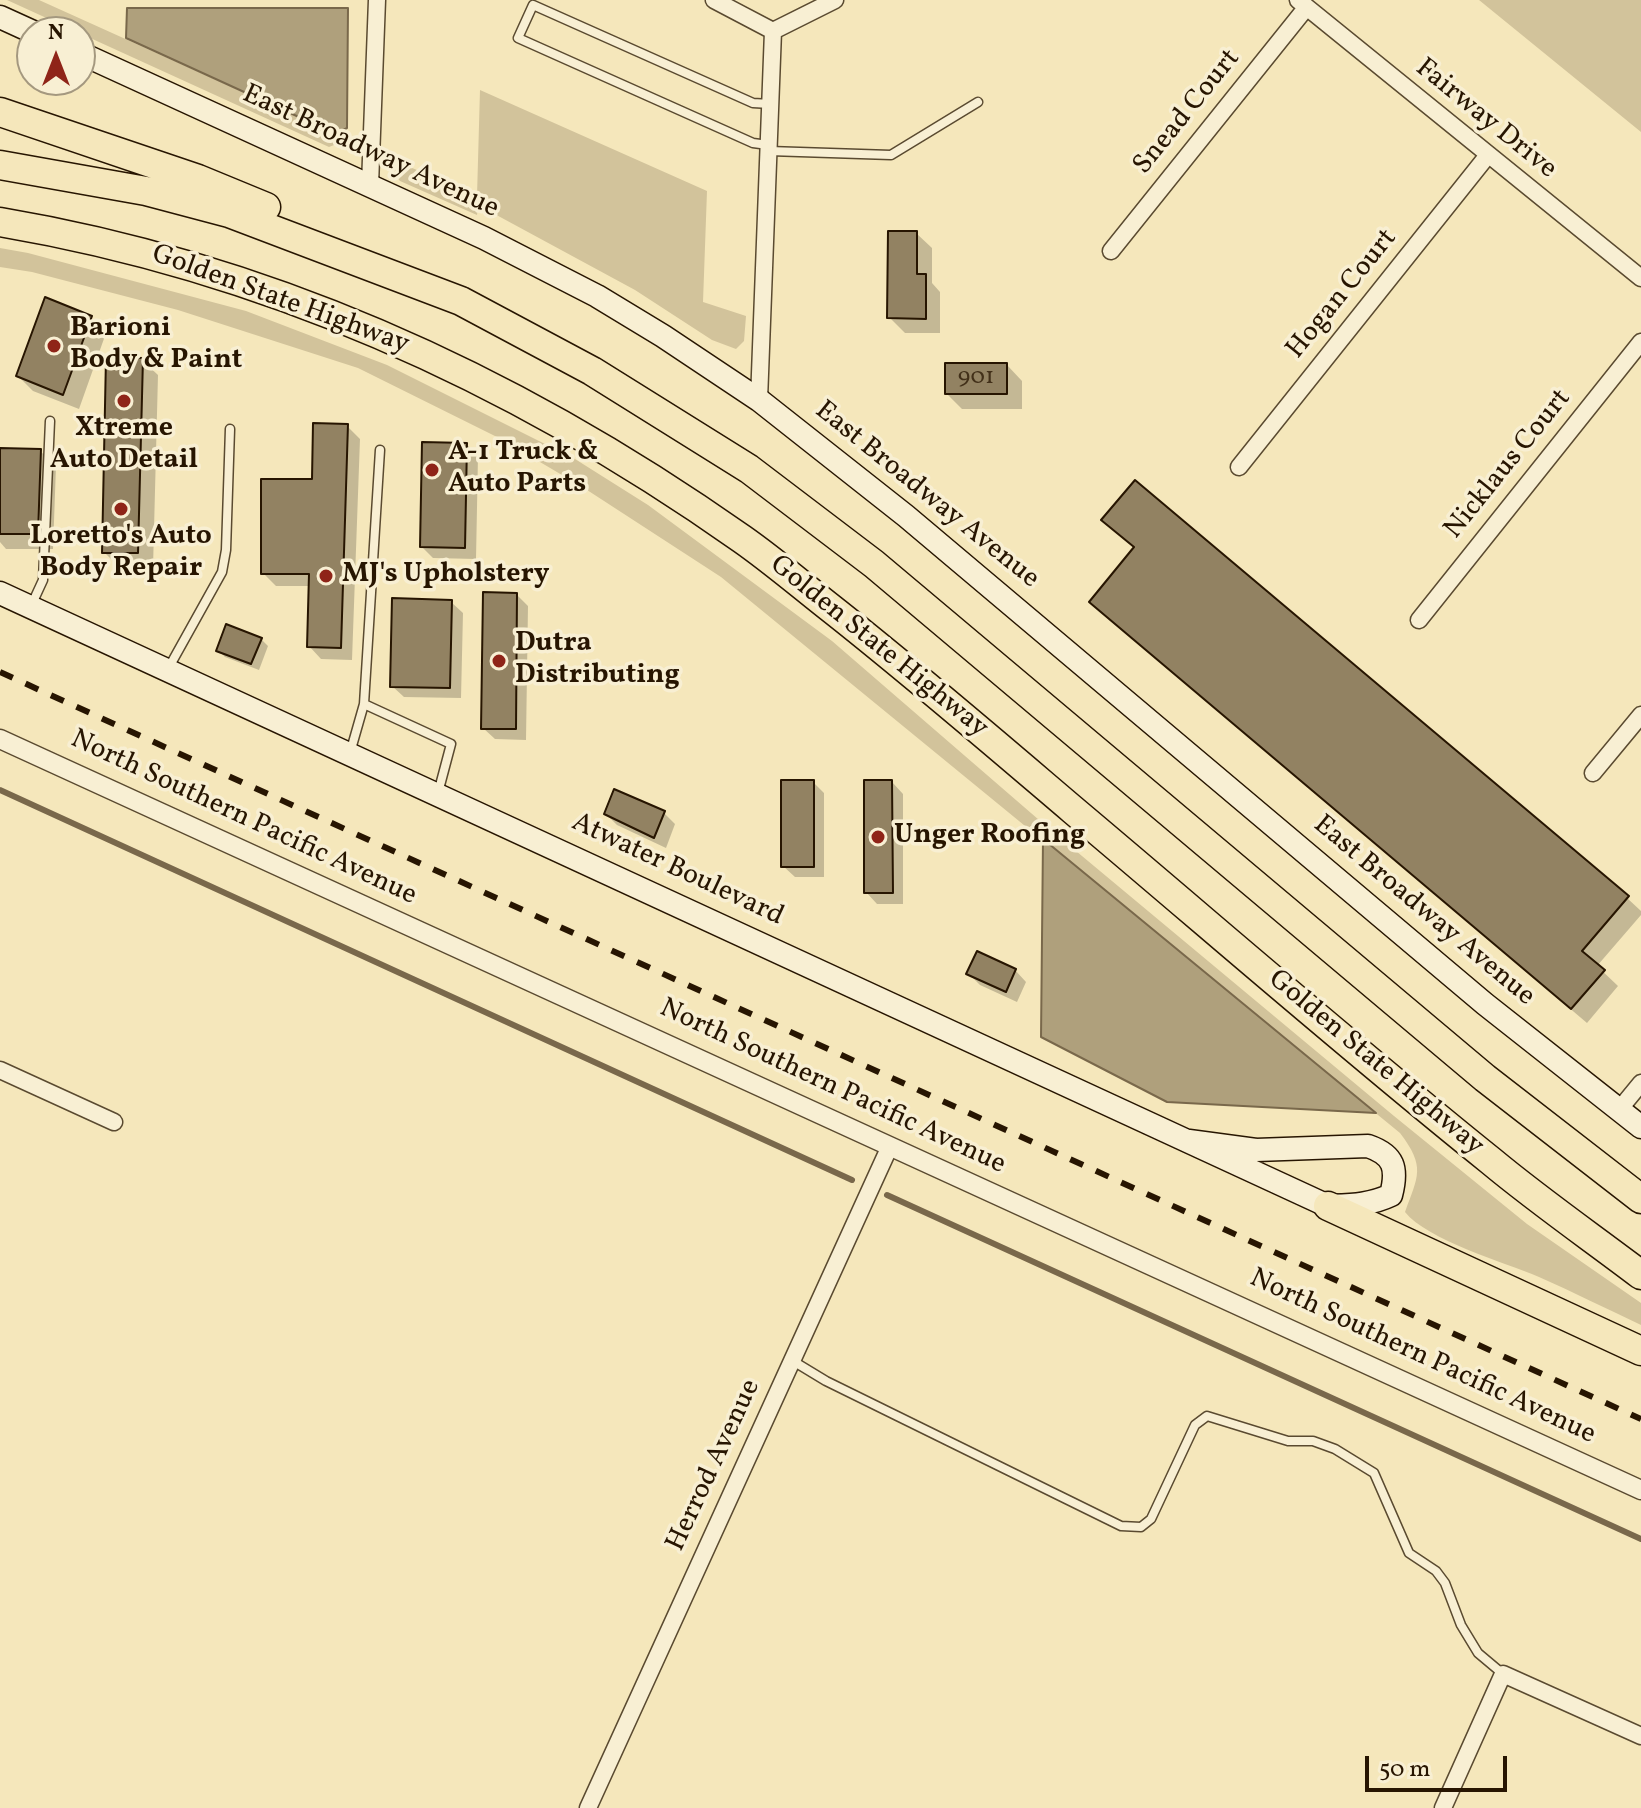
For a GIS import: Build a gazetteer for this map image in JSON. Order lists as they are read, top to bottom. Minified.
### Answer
{"streets":{"highway":["Golden State Highway"],"main road":["East Broadway Avenue","Atwater Boulevard"],"street":["Snead Court","Fairway Drive","Hogan Court","Nicklaus Court","North Southern Pacific Avenue","Herrod Avenue"]},"crossings":[["Snead Court","Fairway Drive"],["Fairway Drive","Hogan Court"],["North Southern Pacific Avenue","Herrod Avenue"]],"places":["Barioni Body & Paint","Xtreme Auto Detail","A-1 Truck & Auto Parts","Loretto's Auto Body Repair","MJ's Upholstery","Dutra Distributing","Unger Roofing"],"house_numbers":["901"],"scale_bar":"50 m","north":"top"}
